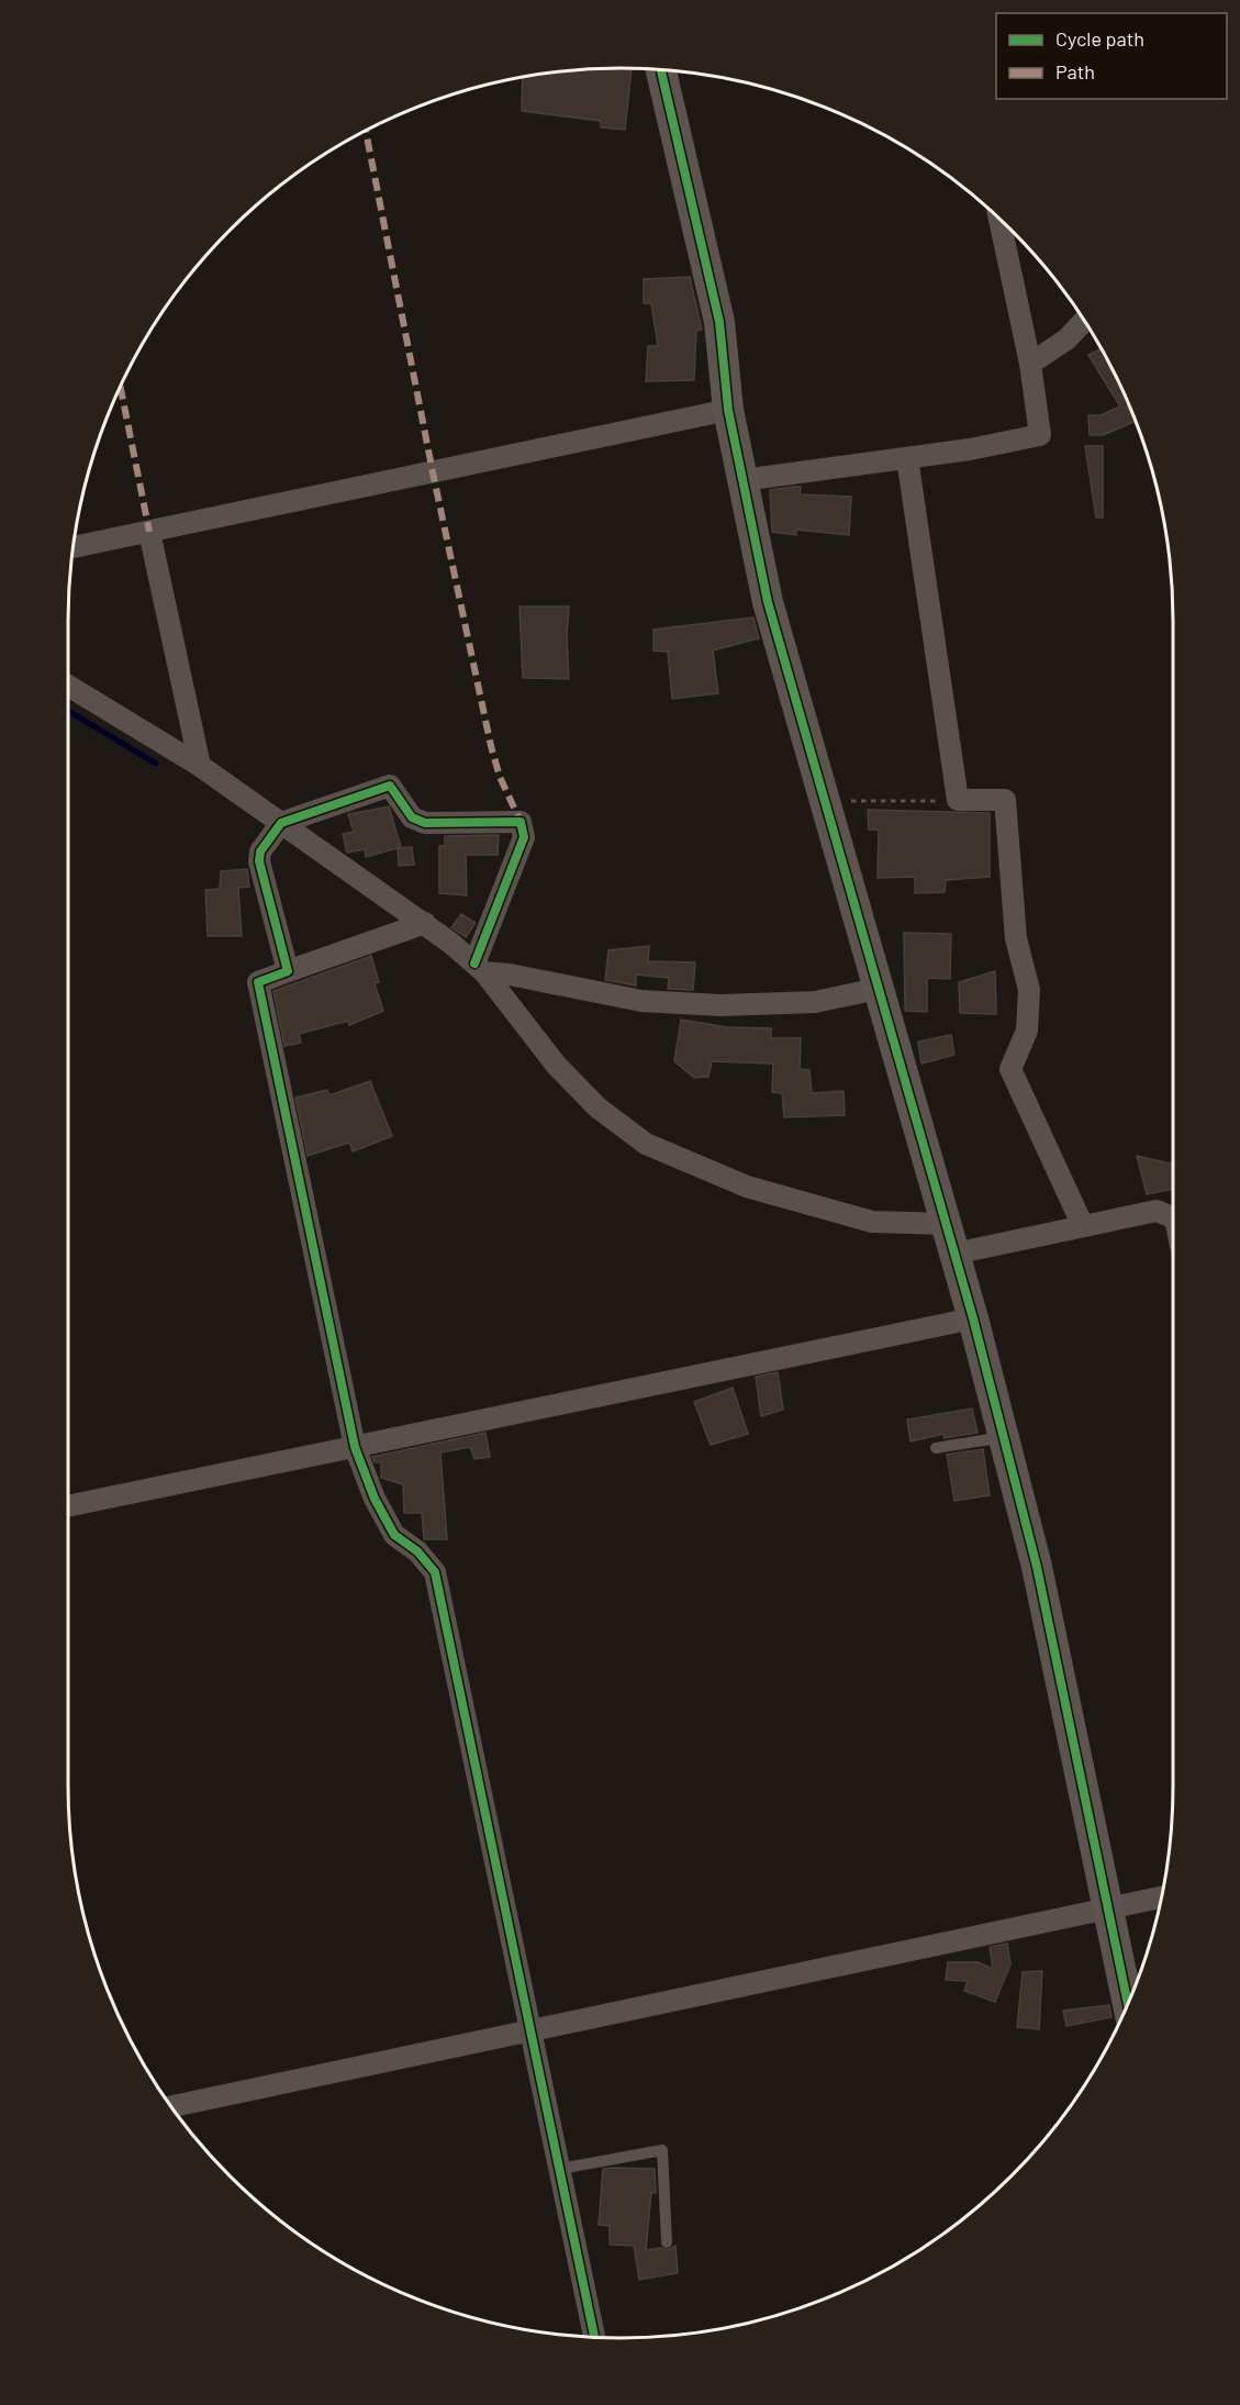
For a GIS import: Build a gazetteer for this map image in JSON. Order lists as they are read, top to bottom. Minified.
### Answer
{"legend":["Cycle path","Path"]}
